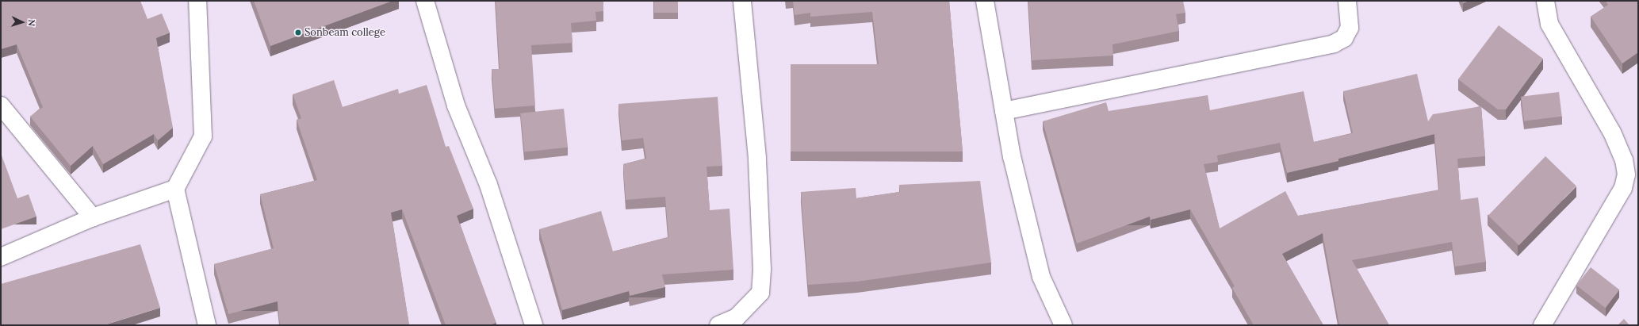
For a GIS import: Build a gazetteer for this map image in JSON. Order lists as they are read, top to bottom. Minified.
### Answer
{"places":["Sonbeam college"],"north":"right"}
